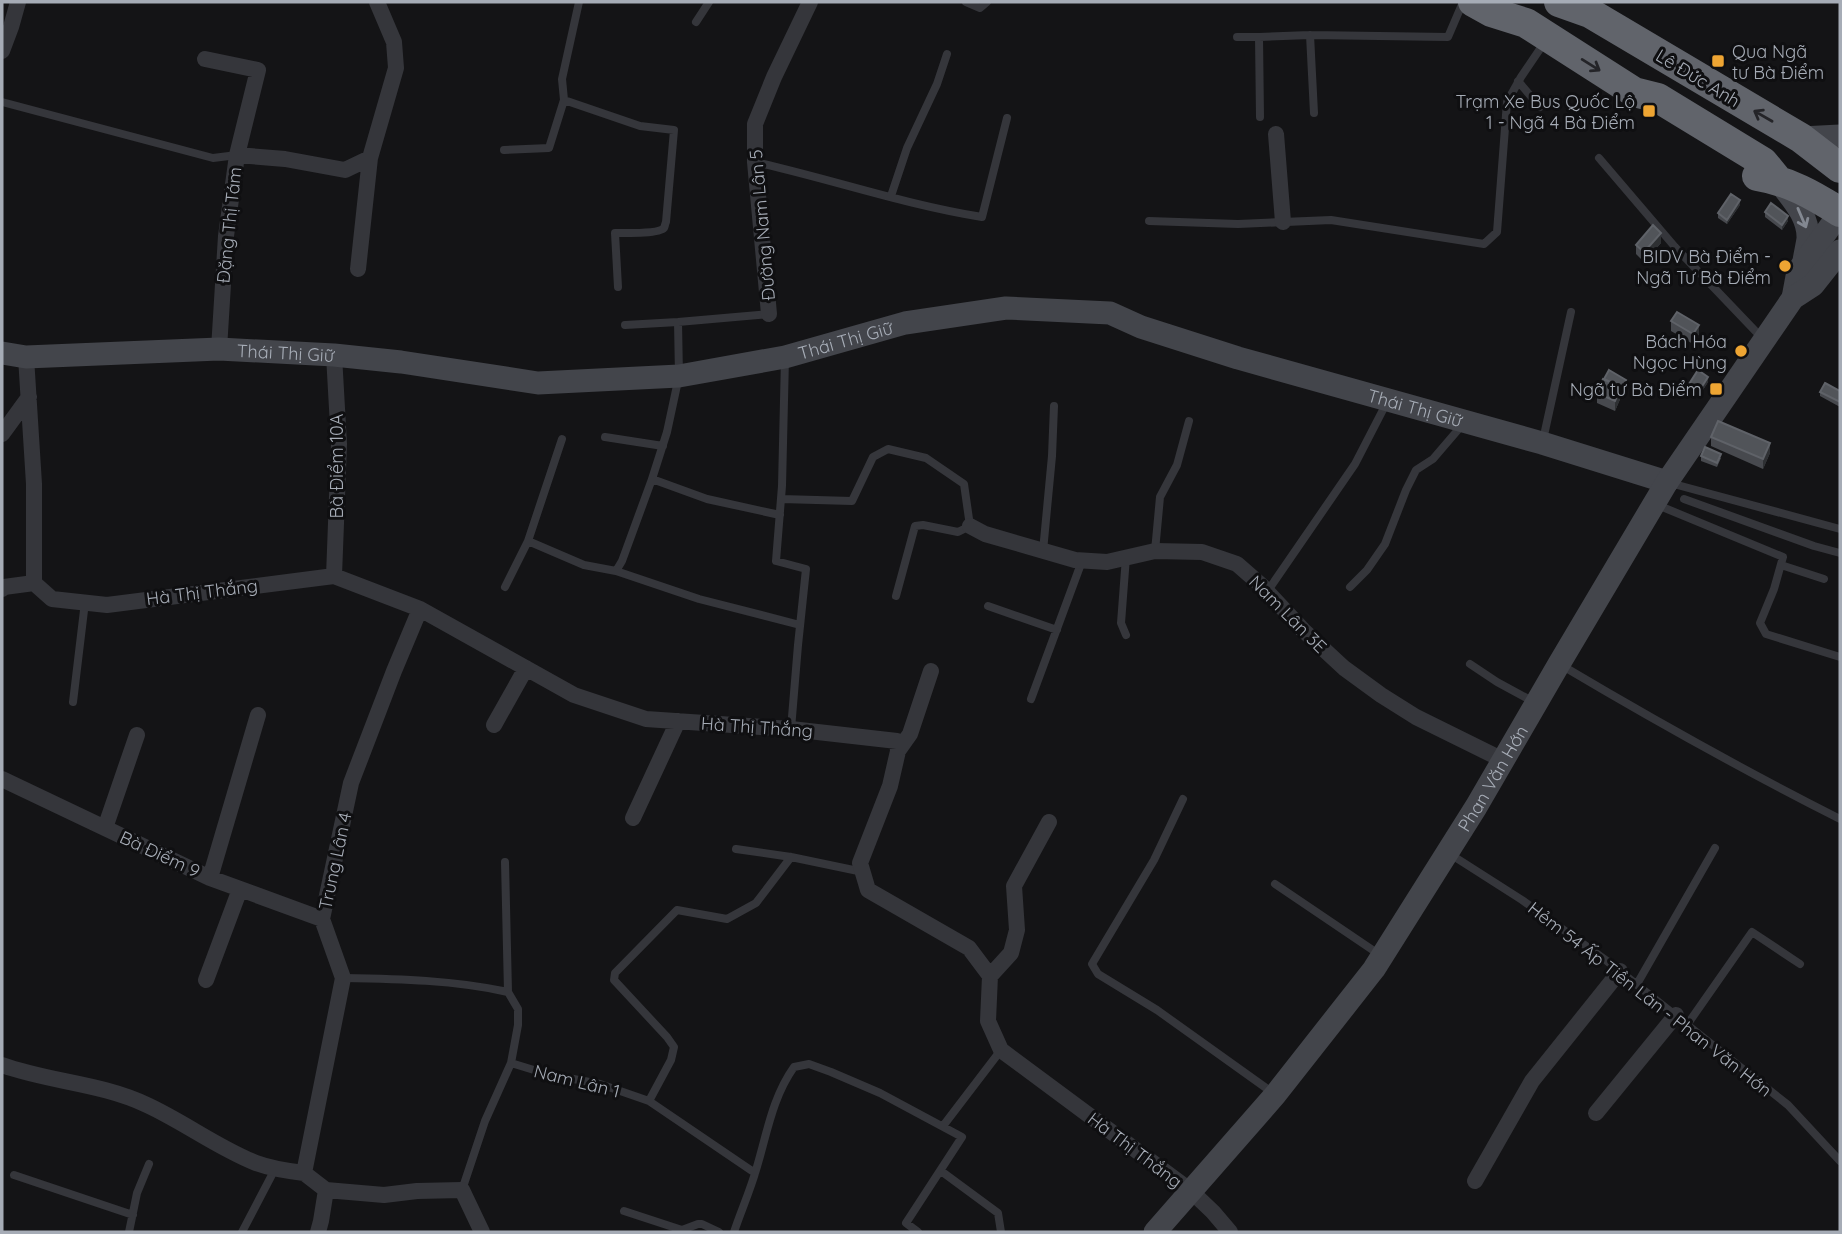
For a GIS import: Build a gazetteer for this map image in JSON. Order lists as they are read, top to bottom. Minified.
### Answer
{"streets":{"highway":["Lê Đức Anh"],"street":["Đặng Thị Tám","Đường Nam Lân 5","Thái Thị Giữ","Bà Điểm 10A","Hà Thị Thắng","Nam Lân 3E","Phan Văn Hớn","Bà Điểm 9","Trung Lân 4"],"lane":["Hẻm 54 Ấp Tiền Lân - Phan Văn Hớn","Nam Lân 1"]},"crossings":[["Đặng Thị Tám","Thái Thị Giữ"],["Thái Thị Giữ","Bà Điểm 10A"],["Thái Thị Giữ","Phan Văn Hớn"],["Bà Điểm 10A","Hà Thị Thắng"],["Hà Thị Thắng","Phan Văn Hớn"],["Hà Thị Thắng","Trung Lân 4"],["Nam Lân 3E","Phan Văn Hớn"],["Phan Văn Hớn","Hẻm 54 Ấp Tiền Lân - Phan Văn Hớn"],["Bà Điểm 9","Trung Lân 4"]],"places":{"transit":["Qua Ngã tư Bà Điểm","Trạm Xe Bus Quốc Lộ 1 - Ngã 4 Bà Điểm","Ngã tư Bà Điểm"],"other":["BIDV Bà Điểm - Ngã Tư Bà Điểm","Bách Hóa Ngọc Hùng"]}}
